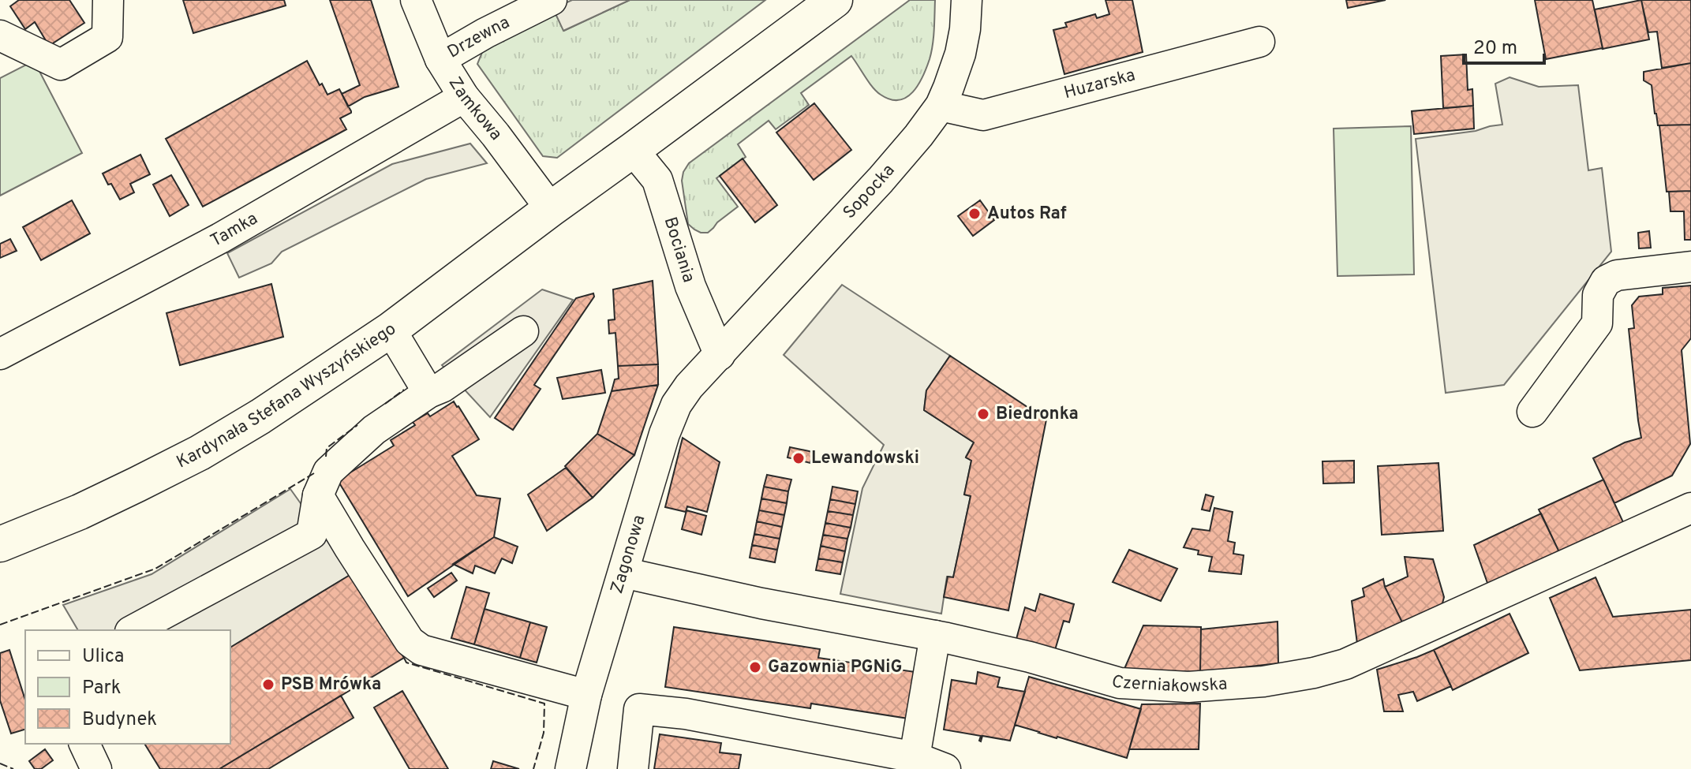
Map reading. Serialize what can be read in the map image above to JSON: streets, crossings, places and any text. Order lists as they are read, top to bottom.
{
  "streets": {
    "main road": ["Kardynała Stefana Wyszyńskiego"],
    "street": [
      "Drzewna",
      "Huzarska",
      "Zamkowa",
      "Sopocka",
      "Tamka",
      "Bociania",
      "Zagonowa",
      "Czerniakowska"
    ]
  },
  "crossings": [
    ["Drzewna", "Zamkowa"],
    ["Huzarska", "Sopocka"],
    ["Zamkowa", "Tamka"],
    ["Zamkowa", "Kardynała Stefana Wyszyńskiego"],
    ["Sopocka", "Bociania"],
    ["Sopocka", "Zagonowa"],
    ["Bociania", "Kardynała Stefana Wyszyńskiego"],
    ["Bociania", "Zagonowa"],
    ["Zagonowa", "Czerniakowska"]
  ],
  "places": [
    "Autos Raf",
    "Biedronka",
    "Lewandowski",
    "Gazownia PGNiG",
    "PSB Mrówka"
  ],
  "legend": ["Ulica", "Park", "Budynek"],
  "scale_bar": "20 m"
}
